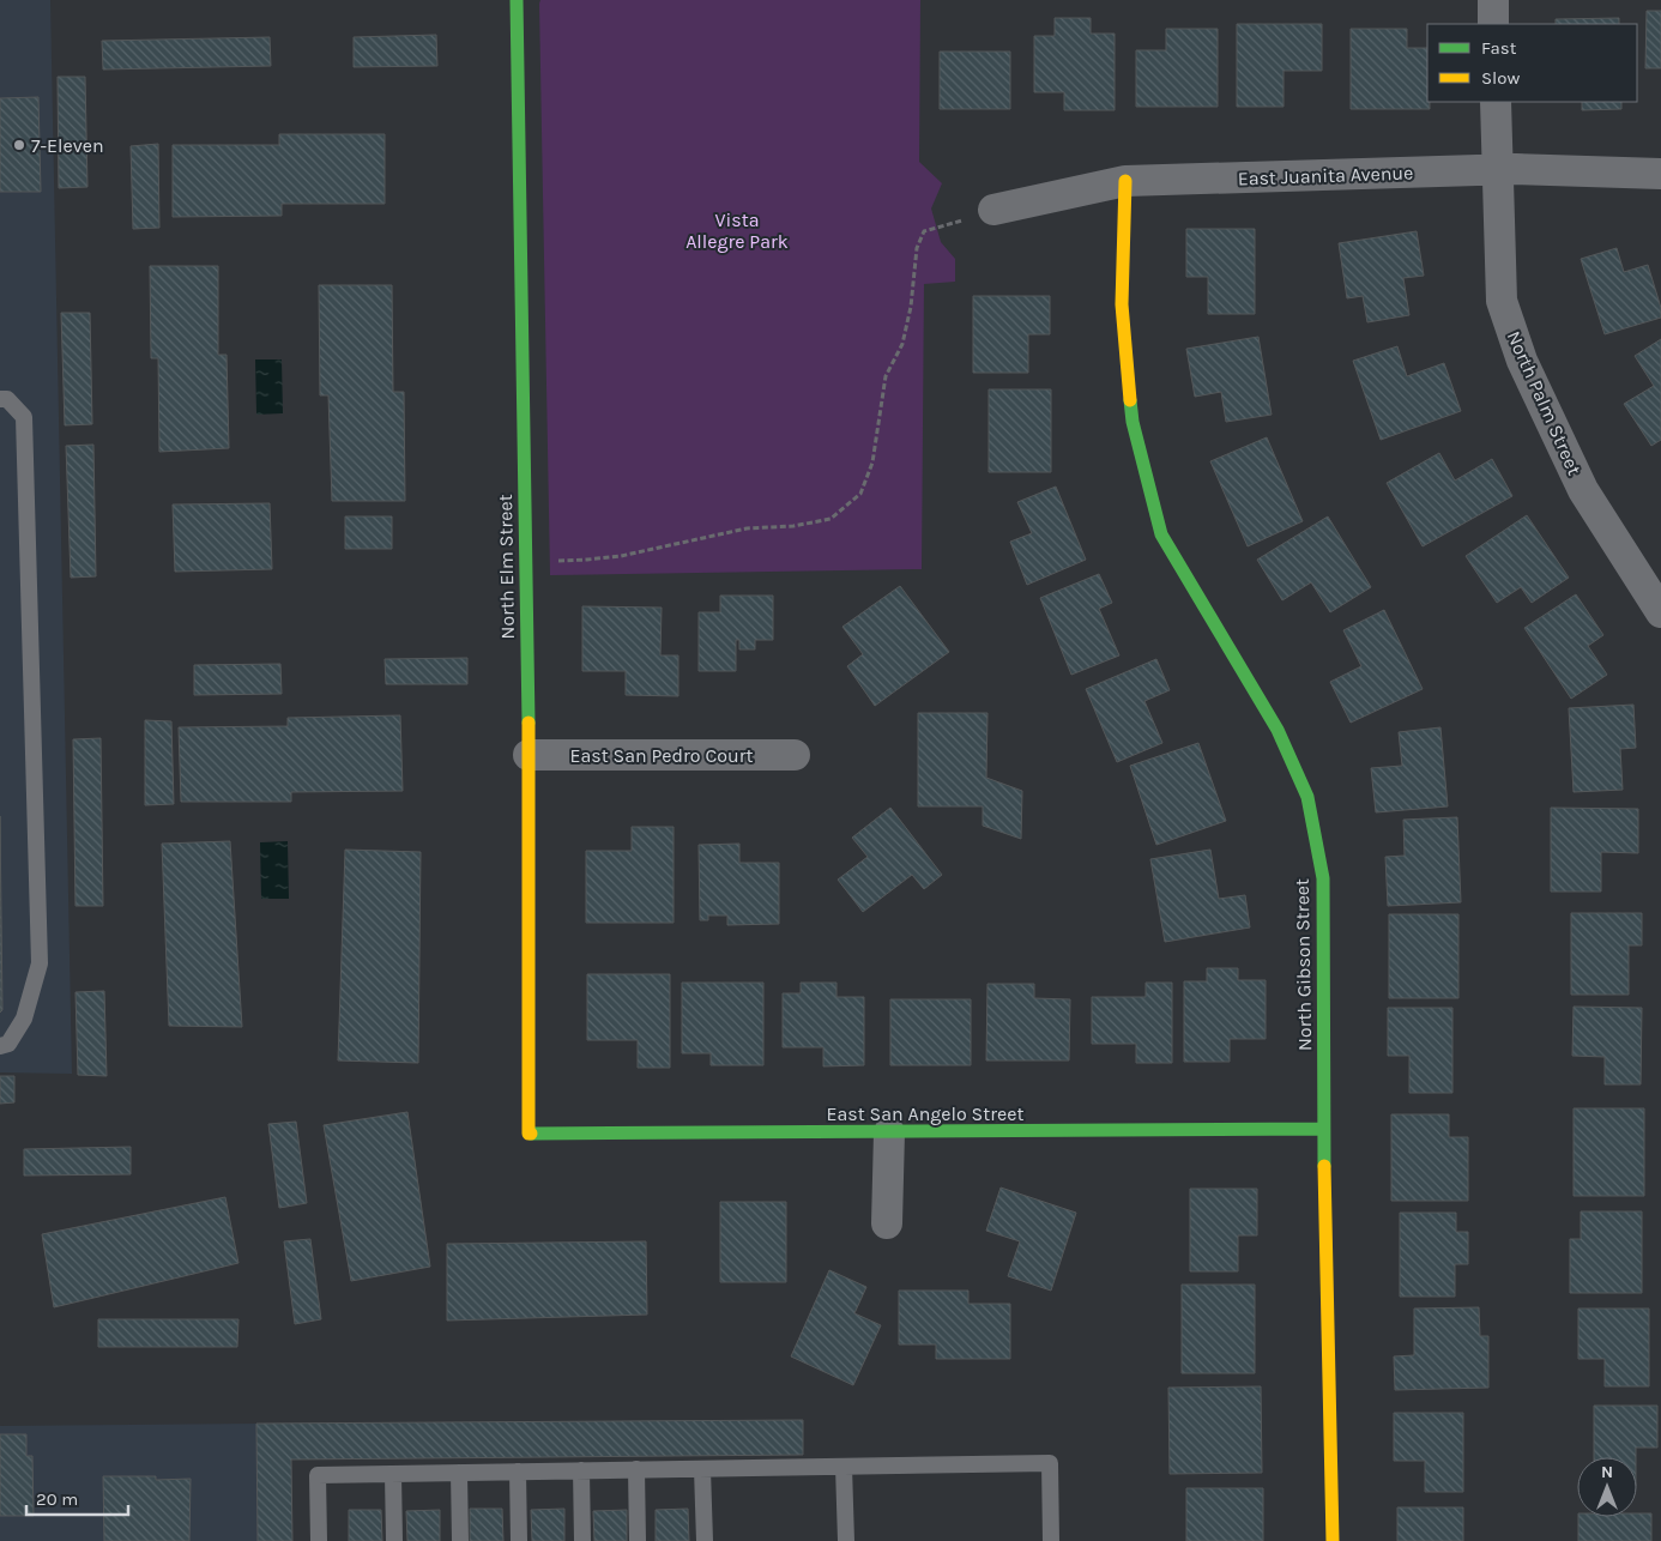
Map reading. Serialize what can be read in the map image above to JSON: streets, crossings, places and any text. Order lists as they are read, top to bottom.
{
  "streets": {
    "street": [
      "East Juanita Avenue",
      "North Palm Street",
      "North Elm Street",
      "East San Pedro Court",
      "North Gibson Street",
      "East San Angelo Street"
    ]
  },
  "crossings": [
    ["East Juanita Avenue", "North Palm Street"],
    ["East Juanita Avenue", "North Gibson Street"],
    ["North Elm Street", "East San Pedro Court"],
    ["North Elm Street", "East San Angelo Street"],
    ["North Gibson Street", "East San Angelo Street"]
  ],
  "parks": ["Vista Allegre Park"],
  "places": ["7-Eleven"],
  "legend": ["Fast", "Slow"],
  "scale_bar": "20 m",
  "north": "top"
}
